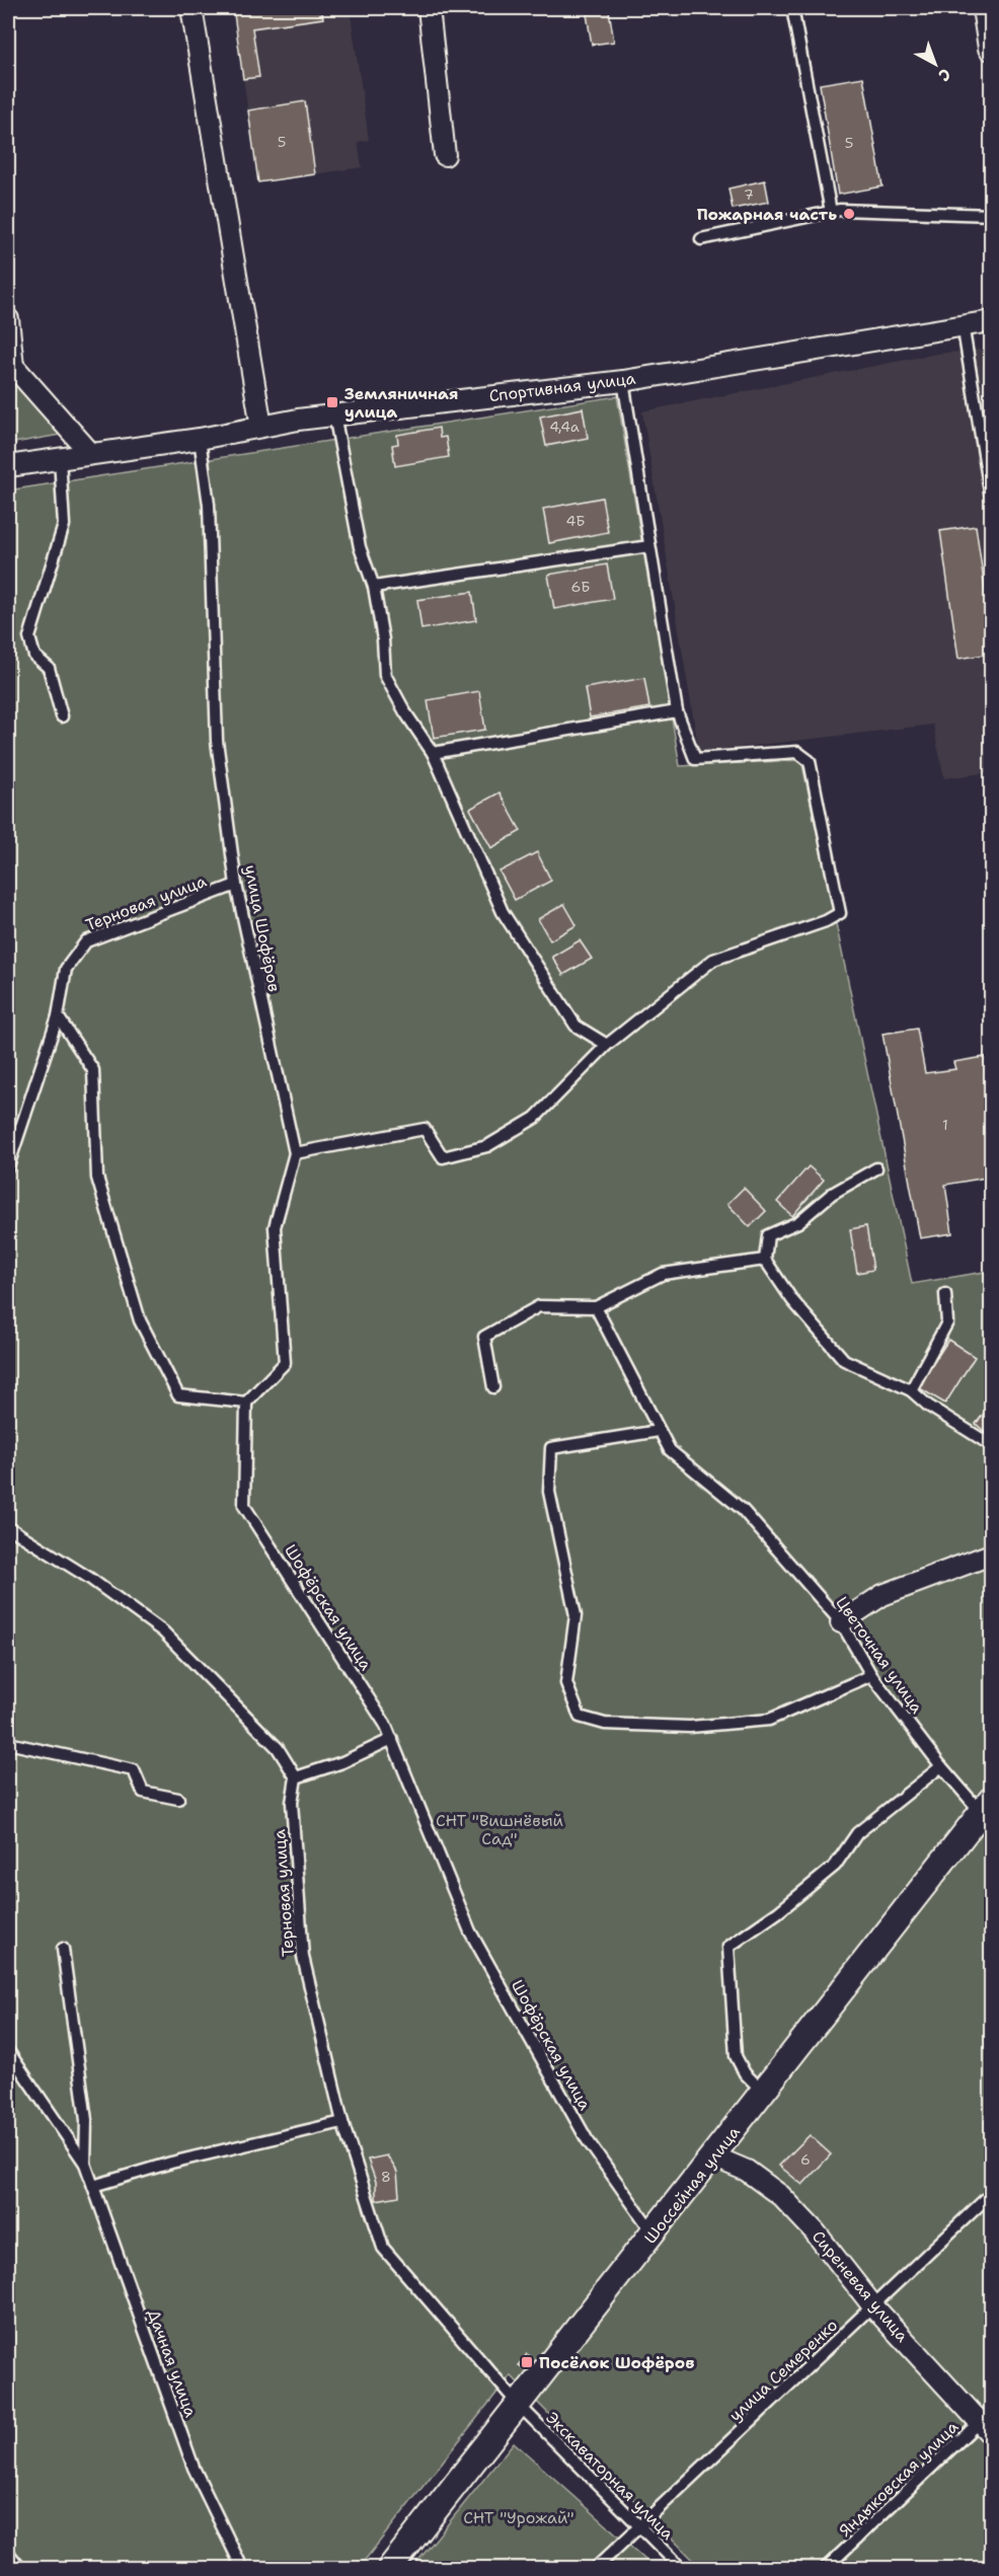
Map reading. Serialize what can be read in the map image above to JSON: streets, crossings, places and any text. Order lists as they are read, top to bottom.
{
  "streets": {
    "street": ["Спортивная улица", "Шоссейная улица", "Сиреневая улица"],
    "lane": [
      "Терновая улица",
      "улица Шофёров",
      "Шофёрская улица",
      "Цветочная улица",
      "Дачная улица",
      "улица Семеренко",
      "Экскаваторная улица",
      "Яндыковская улица"
    ]
  },
  "crossings": [
    ["Спортивная улица", "улица Шофёров"],
    ["Терновая улица", "улица Шофёров"],
    ["Терновая улица", "Шоссейная улица"],
    ["Терновая улица", "Экскаваторная улица"],
    ["улица Шофёров", "Шофёрская улица"],
    ["Шофёрская улица", "Шоссейная улица"],
    ["Цветочная улица", "Шоссейная улица"],
    ["Шоссейная улица", "Сиреневая улица"],
    ["Шоссейная улица", "Экскаваторная улица"],
    ["Сиреневая улица", "улица Семеренко"],
    ["Сиреневая улица", "Яндыковская улица"],
    ["улица Семеренко", "Экскаваторная улица"]
  ],
  "parks": ["СНТ \"Вишнёвый Сад\"", "СНТ \"Урожай\""],
  "places": {
    "other": ["Пожарная часть"],
    "transit": ["Земляничная улица", "Посёлок Шофёров"]
  },
  "house_numbers": [
    "5",
    "5",
    "7",
    "4,4а",
    "4Б",
    "6Б",
    "1",
    "6",
    "8"
  ],
  "north": "bottom right"
}
